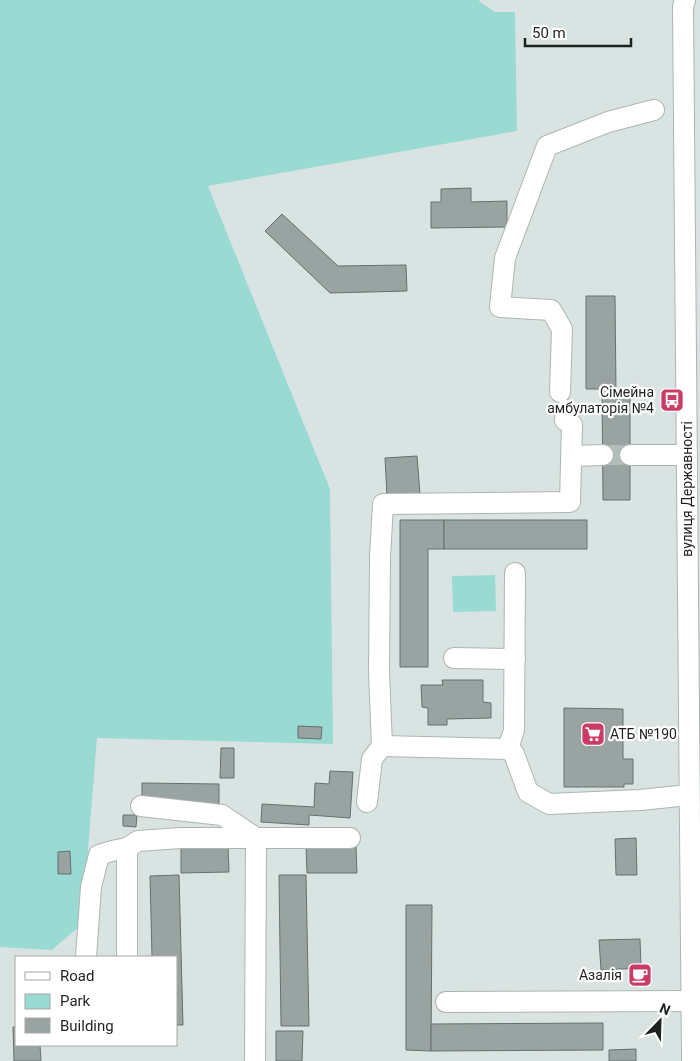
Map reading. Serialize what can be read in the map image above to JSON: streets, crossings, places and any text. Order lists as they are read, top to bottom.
{
  "streets": {
    "street": ["вулиця Державності"]
  },
  "places": {
    "bus stop": ["Сімейна амбулаторія №4"],
    "supermarket": ["АТБ №190"],
    "cafe": ["Азалія"]
  },
  "legend": ["Road", "Park", "Building"],
  "scale_bar": "50 m",
  "north": "top right"
}
